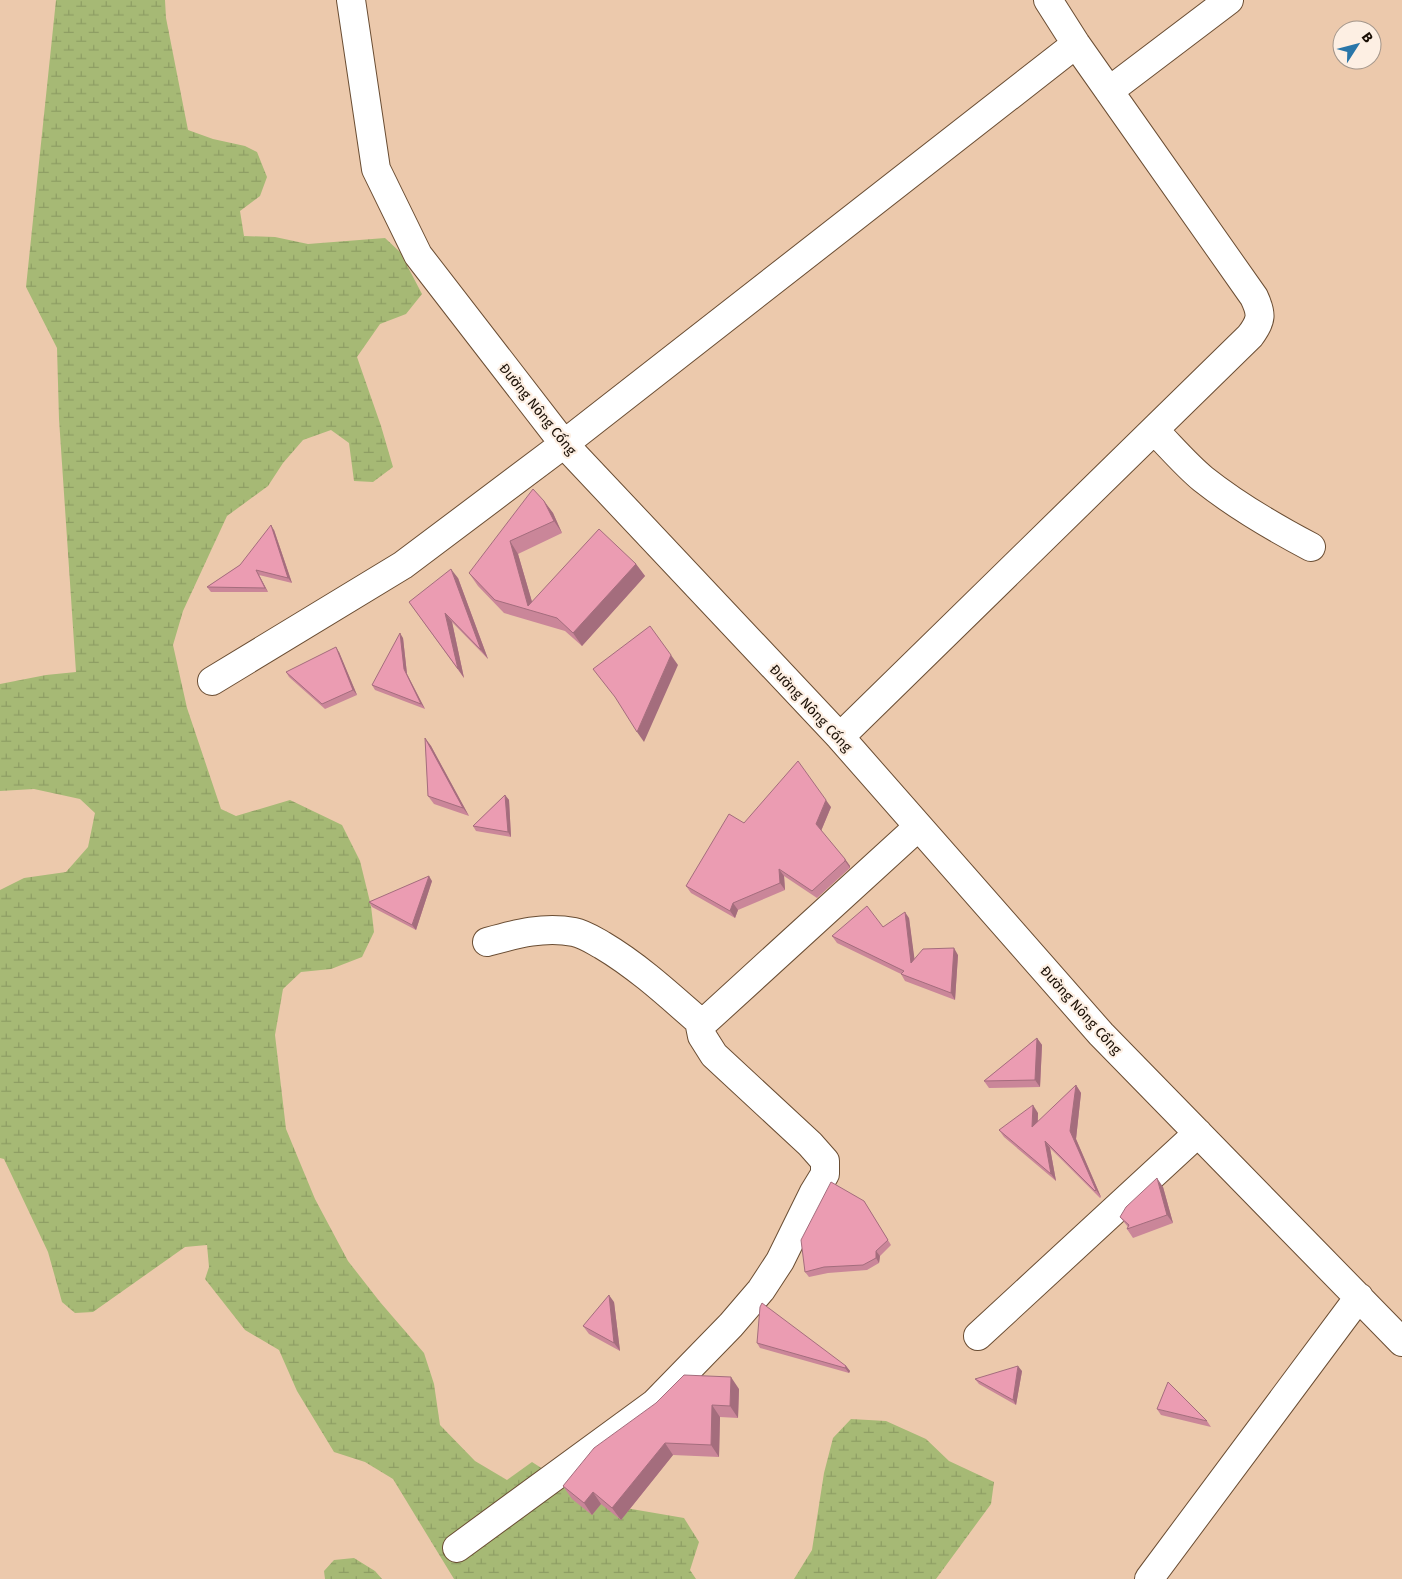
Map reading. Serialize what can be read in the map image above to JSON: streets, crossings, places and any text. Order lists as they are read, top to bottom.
{
  "streets": {
    "street": ["Đường Nông Cống"]
  },
  "north": "top right"
}
